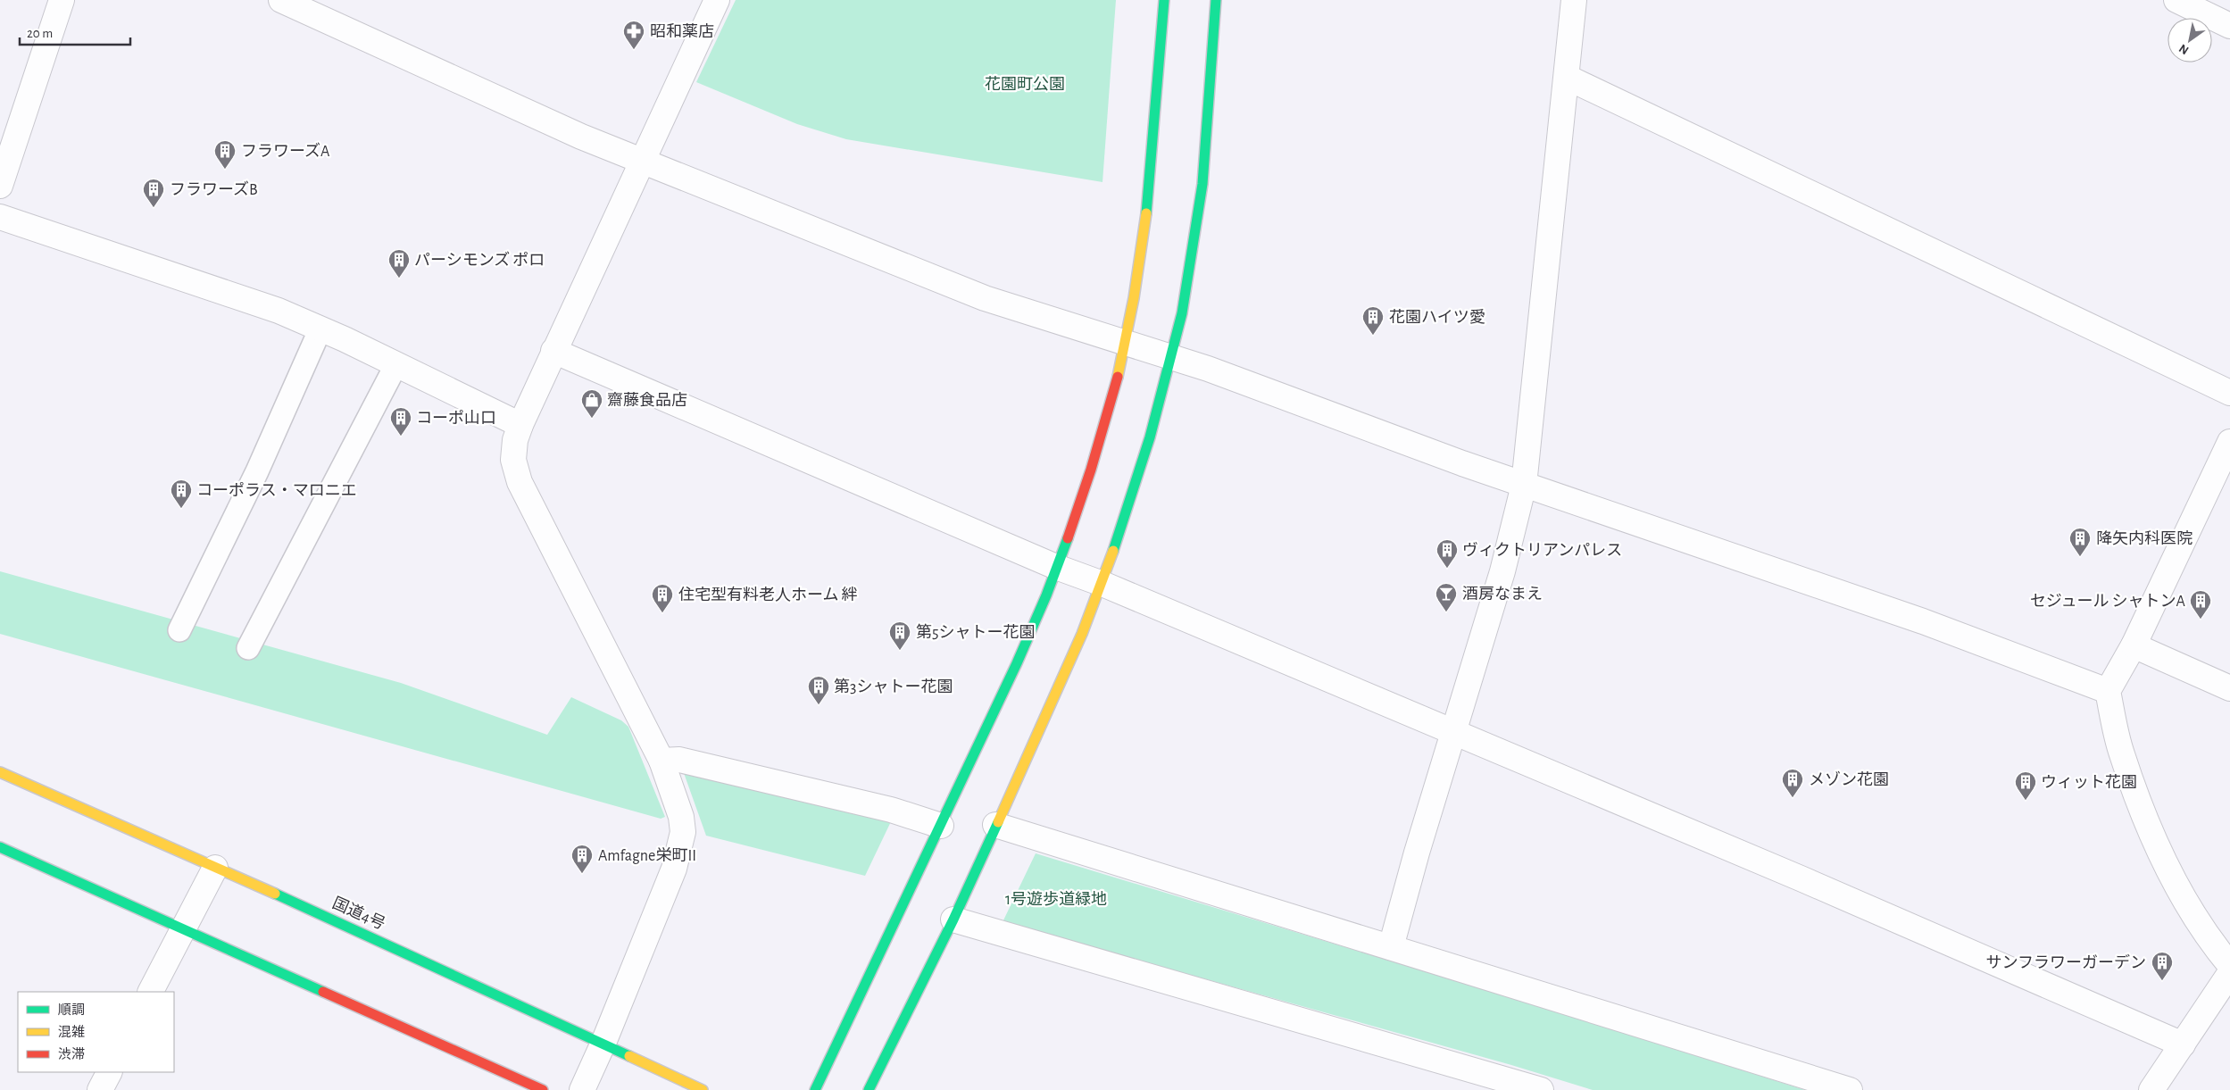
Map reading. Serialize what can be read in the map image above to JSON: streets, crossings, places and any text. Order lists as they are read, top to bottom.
{
  "streets": {
    "main road": ["国道4号"]
  },
  "parks": ["花園町公園", "1号遊歩道緑地"],
  "places": {
    "pharmacy": ["昭和薬店"],
    "building": [
      "フラワーズA",
      "フラワーズB",
      "パーシモンズ ポロ",
      "花園ハイツ愛",
      "コーポ山口",
      "コーポラス・マロニエ",
      "降矢内科医院",
      "ヴィクトリアンパレス",
      "住宅型有料老人ホーム 絆",
      "セジュール シャトンA",
      "第5シャトー花園",
      "第3シャトー花園",
      "メゾン花園",
      "ウィット花園",
      "Amfagne栄町II",
      "サンフラワーガーデン"
    ],
    "shop": ["齋藤食品店"],
    "bar": ["酒房なまえ"]
  },
  "legend": ["順調", "混雑", "渋滞"],
  "scale_bar": "20 m",
  "north": "bottom left"
}
